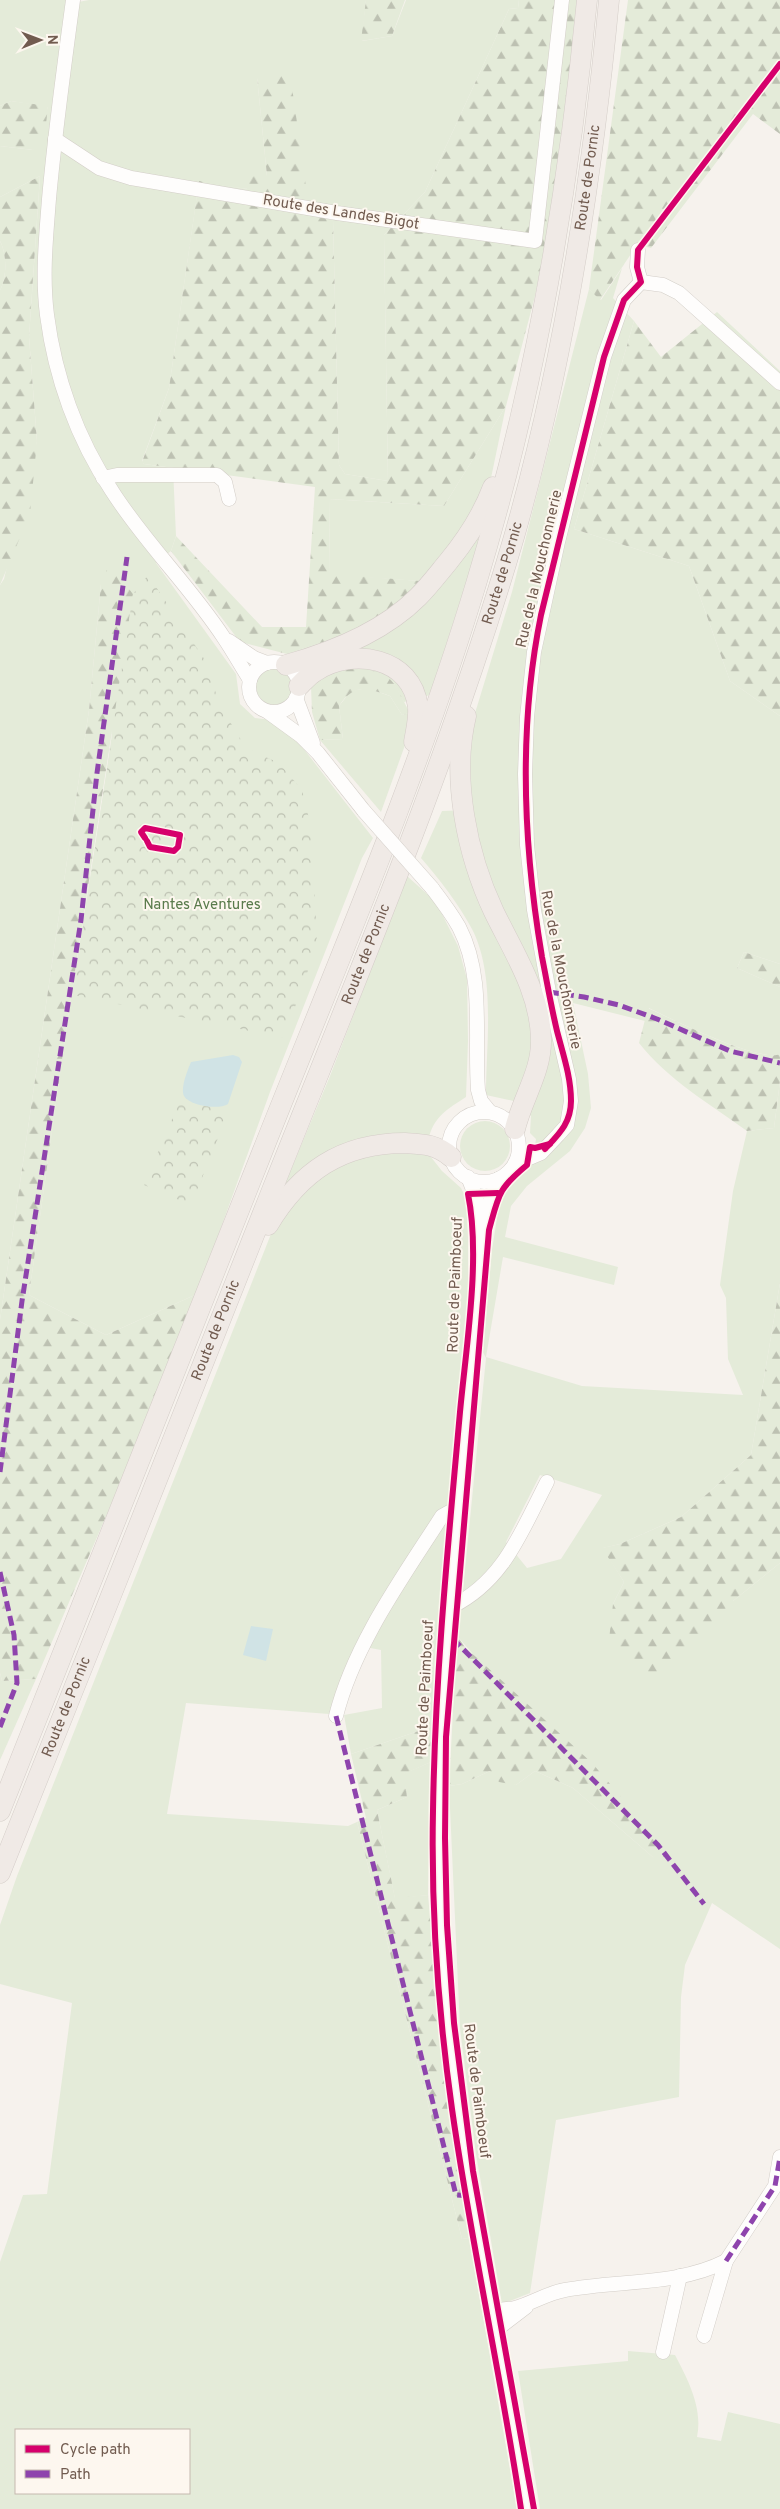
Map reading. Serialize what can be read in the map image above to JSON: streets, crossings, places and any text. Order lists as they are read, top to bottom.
{
  "streets": {
    "highway": ["Route de Pornic"],
    "street": ["Route des Landes Bigot", "Rue de la Mouchonnerie", "Route de Paimboeuf"]
  },
  "crossings": [
    ["Rue de la Mouchonnerie", "Route de Paimboeuf"]
  ],
  "parks": ["Nantes Aventures"],
  "legend": ["Cycle path", "Path"],
  "north": "right"
}
